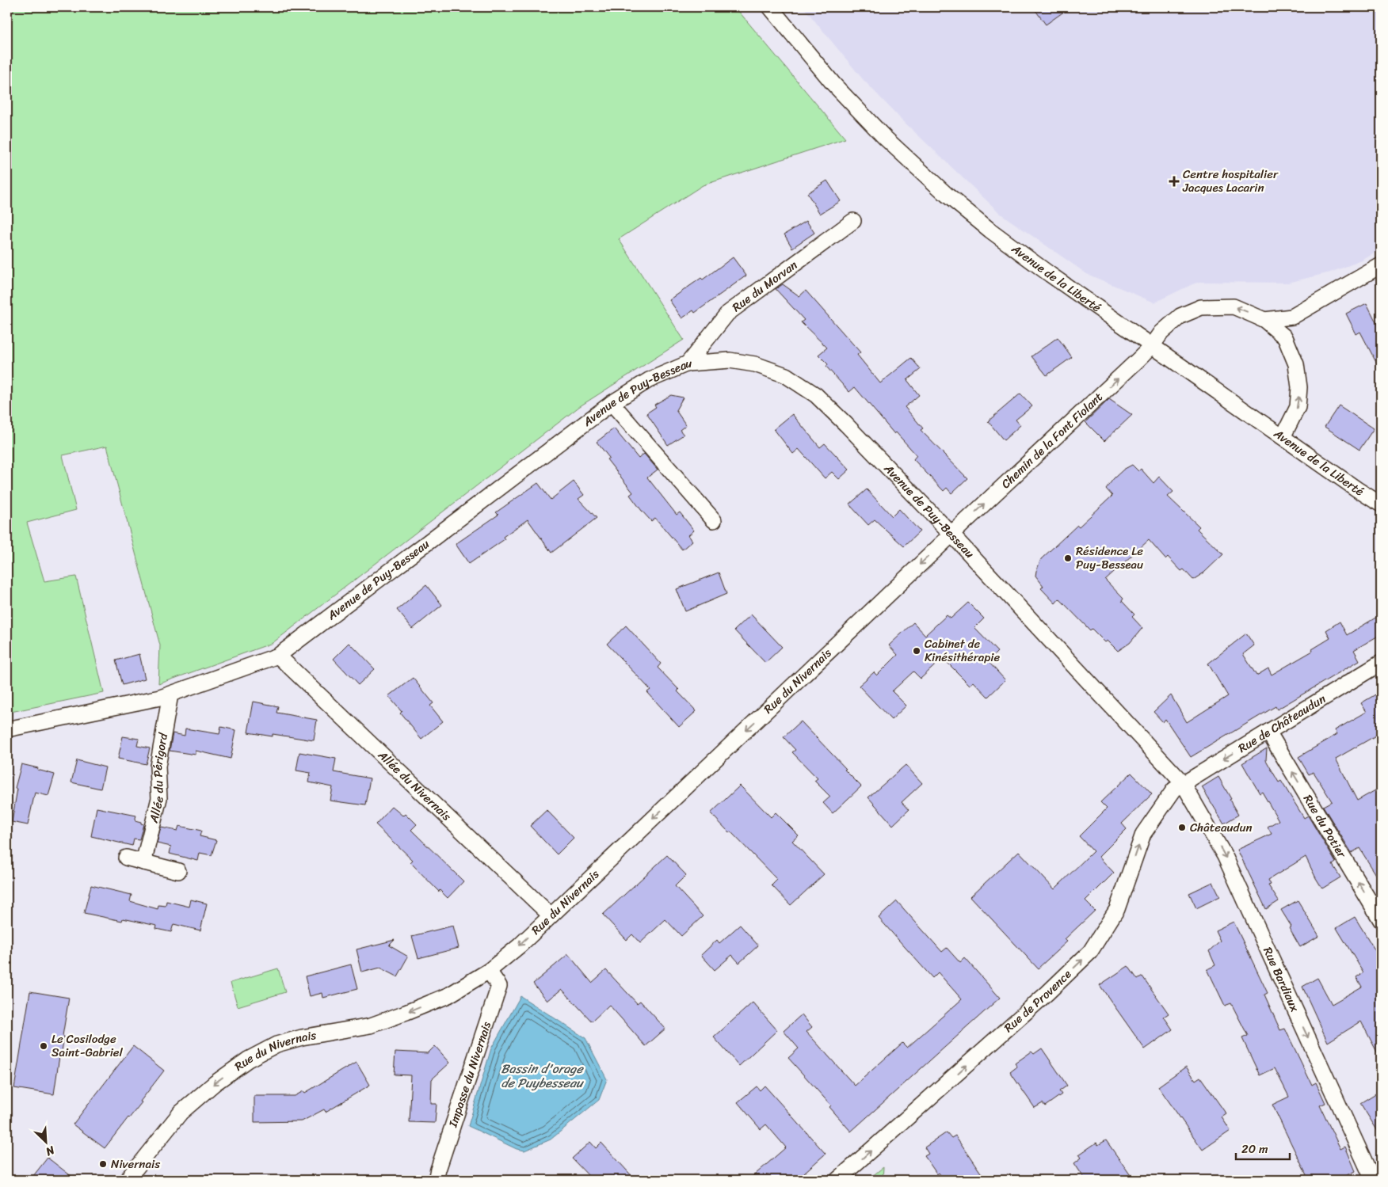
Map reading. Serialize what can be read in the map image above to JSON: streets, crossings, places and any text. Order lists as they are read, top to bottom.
{
  "streets": {
    "street": [
      "Avenue de la Liberté",
      "Rue du Morvan",
      "Avenue de Puy-Besseau",
      "Chemin de la Font Fiolant",
      "Rue du Nivernais",
      "Rue de Châteaudun",
      "Allée du Périgord",
      "Allée du Nivernais",
      "Rue du Potier",
      "Rue Bardiaux",
      "Rue de Provence",
      "Impasse du Nivernais"
    ]
  },
  "crossings": [
    ["Avenue de la Liberté", "Chemin de la Font Fiolant"],
    ["Rue du Morvan", "Avenue de Puy-Besseau"],
    ["Avenue de Puy-Besseau", "Chemin de la Font Fiolant"],
    ["Avenue de Puy-Besseau", "Rue du Nivernais"],
    ["Avenue de Puy-Besseau", "Rue de Châteaudun"],
    ["Avenue de Puy-Besseau", "Allée du Périgord"],
    ["Avenue de Puy-Besseau", "Allée du Nivernais"],
    ["Avenue de Puy-Besseau", "Rue Bardiaux"],
    ["Avenue de Puy-Besseau", "Rue de Provence"],
    ["Chemin de la Font Fiolant", "Rue du Nivernais"],
    ["Rue du Nivernais", "Allée du Nivernais"],
    ["Rue du Nivernais", "Impasse du Nivernais"],
    ["Rue de Châteaudun", "Rue du Potier"],
    ["Rue de Châteaudun", "Rue Bardiaux"],
    ["Rue de Châteaudun", "Rue de Provence"],
    ["Rue Bardiaux", "Rue de Provence"]
  ],
  "one_way": [
    "Rue du Nivernais",
    "Rue de Châteaudun",
    "Rue du Potier",
    "Rue Bardiaux",
    "Rue de Provence"
  ],
  "water": ["Bassin d'orage de Puybesseau"],
  "places": {
    "health": ["Centre hospitalier Jacques Lacarin"],
    "other": [
      "Résidence Le Puy-Besseau",
      "Cabinet de Kinésithérapie",
      "Châteaudun",
      "Le Cosilodge Saint-Gabriel",
      "Nivernais"
    ]
  },
  "scale_bar": "20 m",
  "north": "bottom right"
}
